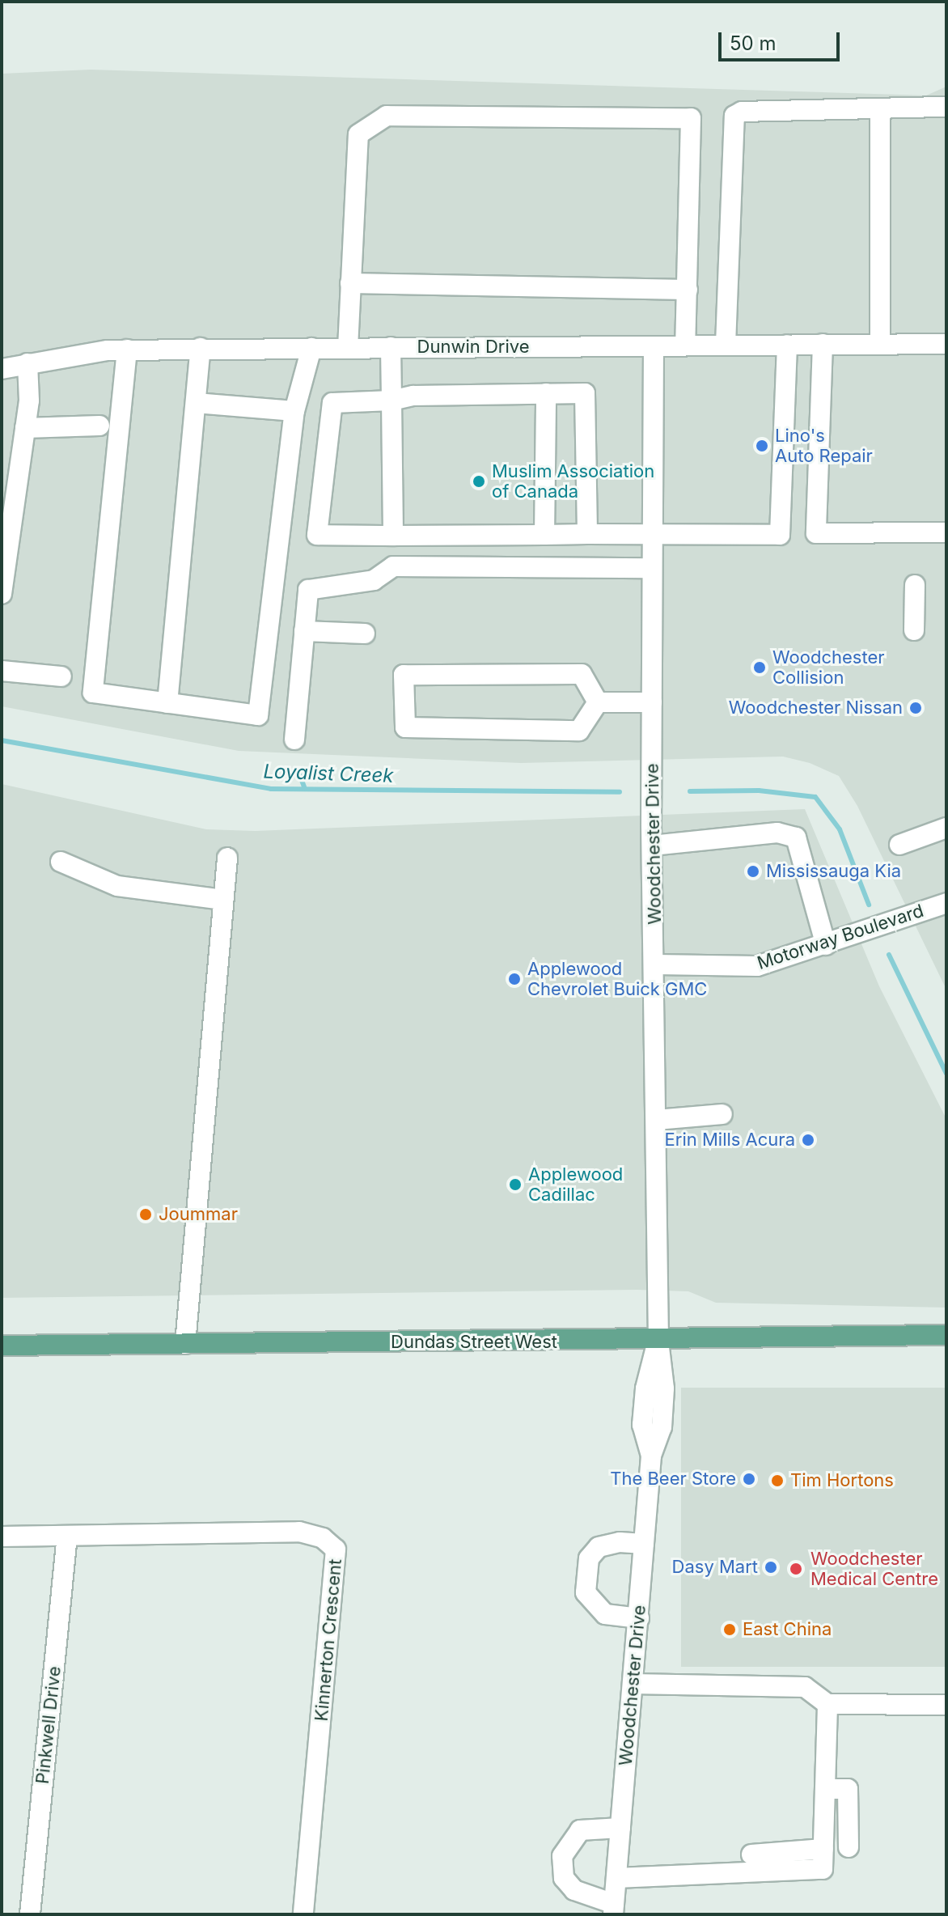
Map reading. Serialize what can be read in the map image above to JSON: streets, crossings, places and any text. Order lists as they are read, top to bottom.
{
  "streets": {
    "main road": ["Dundas Street West"],
    "street": [
      "Dunwin Drive",
      "Woodchester Drive",
      "Motorway Boulevard",
      "Kinnerton Crescent",
      "Pinkwell Drive"
    ]
  },
  "crossings": [
    ["Dunwin Drive", "Woodchester Drive"],
    ["Woodchester Drive", "Motorway Boulevard"],
    ["Woodchester Drive", "Dundas Street West"],
    ["Kinnerton Crescent", "Pinkwell Drive"]
  ],
  "water": ["Loyalist Creek"],
  "places": [
    "Lino's Auto Repair",
    "Muslim Association of Canada",
    "Woodchester Collision",
    "Woodchester Nissan",
    "Mississauga Kia",
    "Applewood Chevrolet Buick GMC",
    "Erin Mills Acura",
    "Applewood Cadillac",
    "Joummar",
    "The Beer Store",
    "Tim Hortons",
    "Dasy Mart",
    "Woodchester Medical Centre",
    "East China"
  ],
  "scale_bar": "50 m"
}
